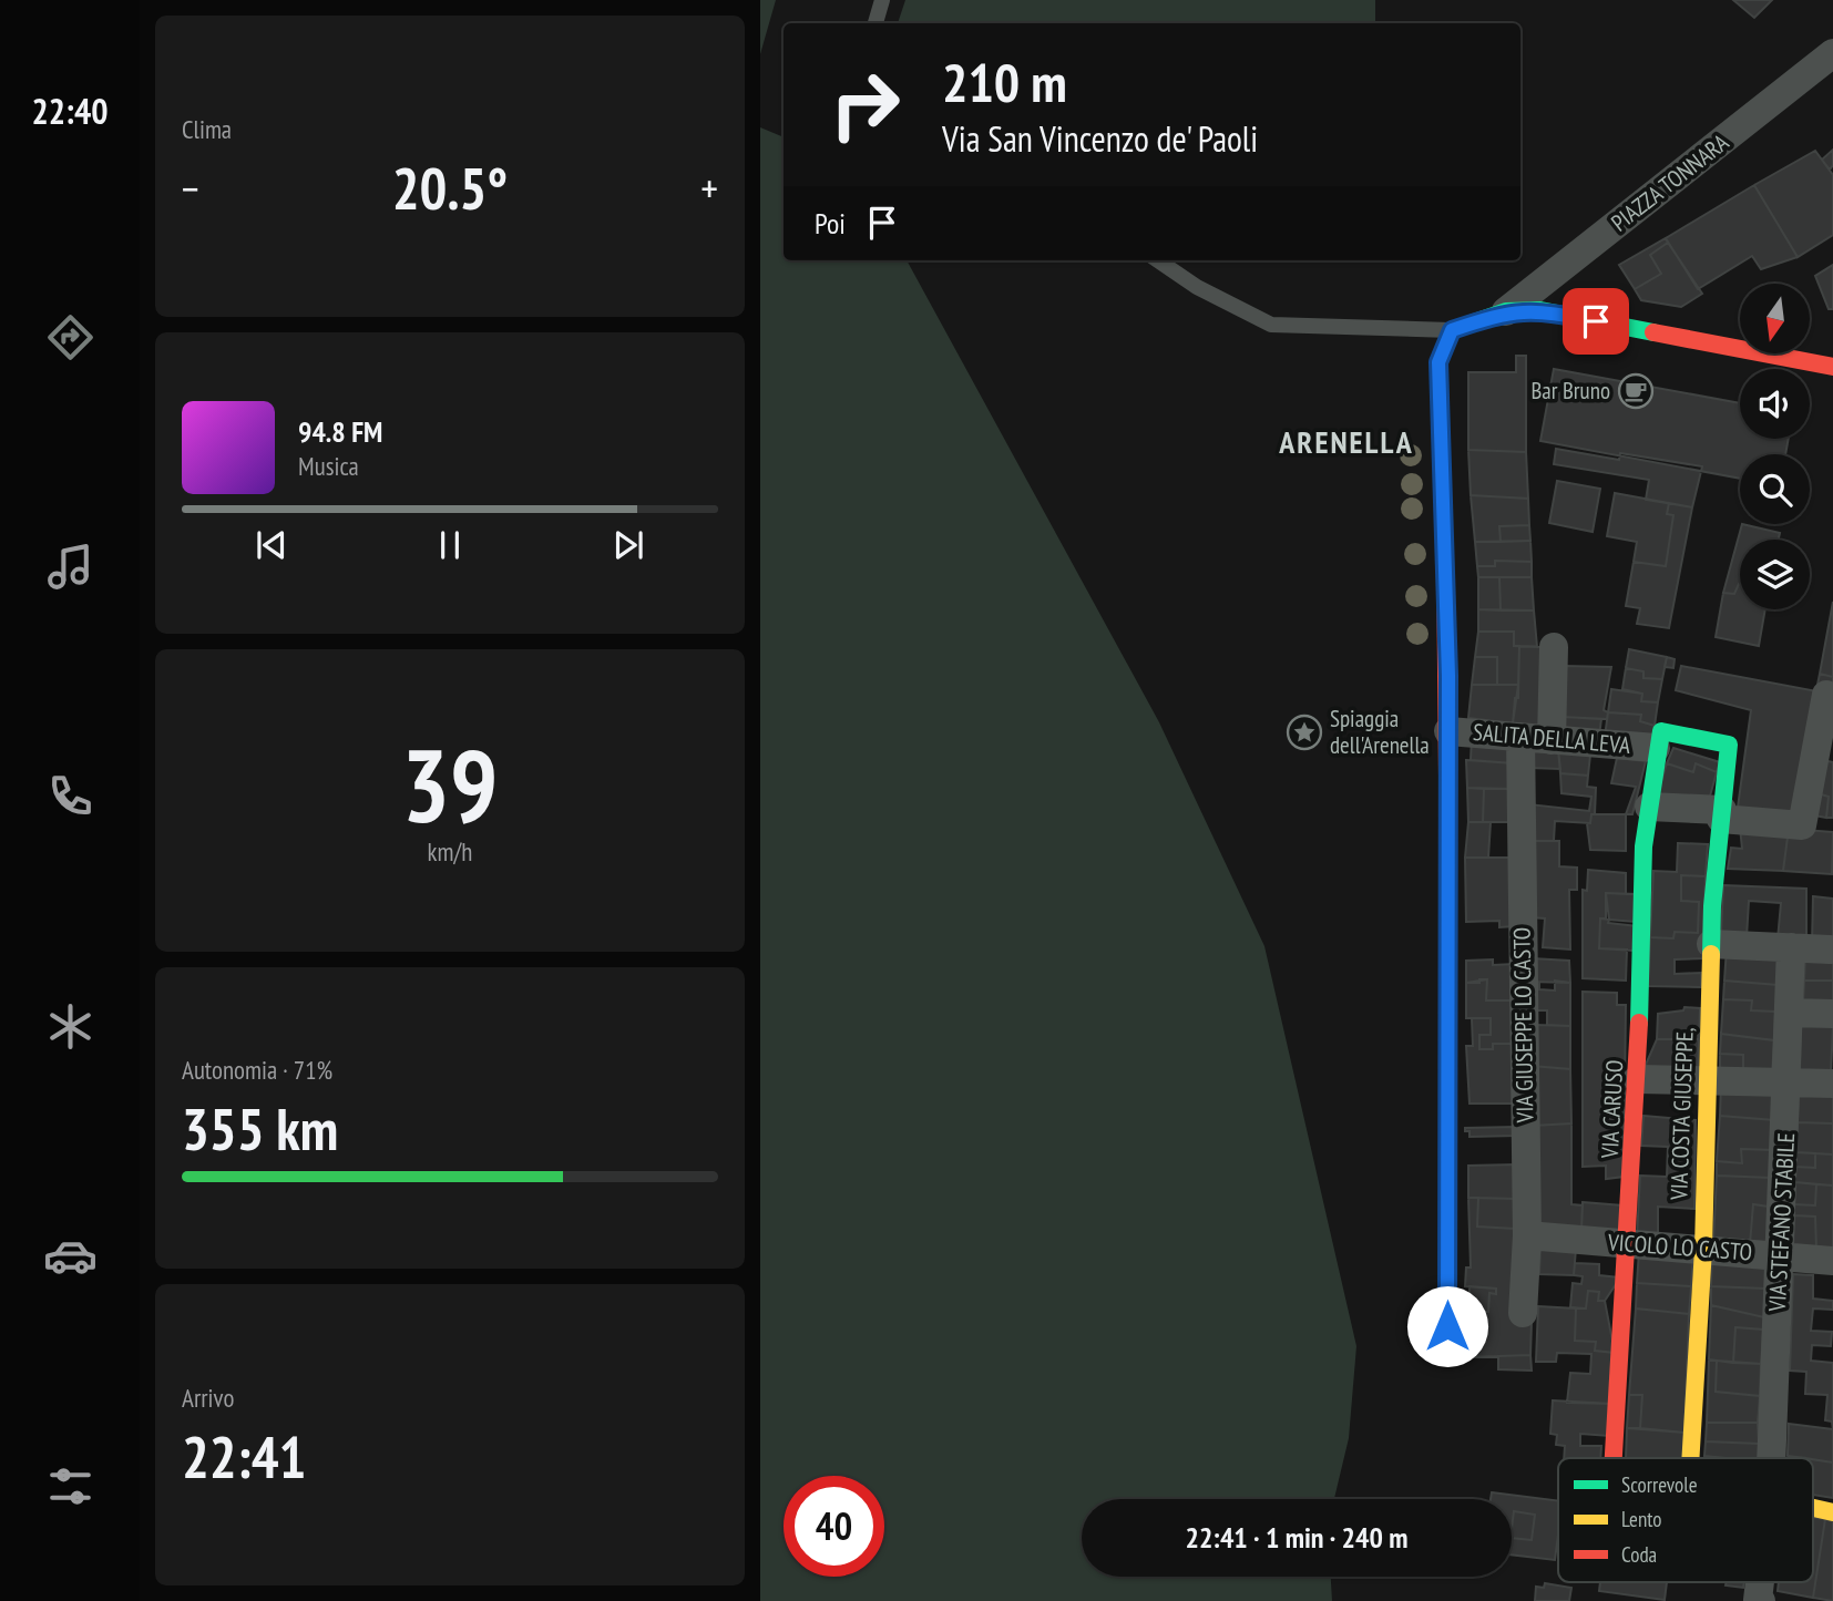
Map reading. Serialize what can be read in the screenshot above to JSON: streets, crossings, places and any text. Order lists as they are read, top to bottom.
{
  "streets": {
    "street": [
      "PIAZZA TONNARA",
      "SALITA DELLA LEVA",
      "VIA GIUSEPPE LO CASTO",
      "VIA CARUSO",
      "VIA COSTA GIUSEPPE,",
      "VIA STEFANO STABILE",
      "VICOLO LO CASTO"
    ]
  },
  "crossings": [
    ["SALITA DELLA LEVA", "VIA GIUSEPPE LO CASTO"],
    ["SALITA DELLA LEVA", "VIA CARUSO"],
    ["SALITA DELLA LEVA", "VIA COSTA GIUSEPPE,"],
    ["VIA GIUSEPPE LO CASTO", "VICOLO LO CASTO"],
    ["VIA CARUSO", "VIA COSTA GIUSEPPE,"],
    ["VIA CARUSO", "VICOLO LO CASTO"],
    ["VIA COSTA GIUSEPPE,", "VICOLO LO CASTO"],
    ["VIA STEFANO STABILE", "VICOLO LO CASTO"]
  ],
  "districts": ["ARENELLA"],
  "places": {
    "cafe": ["Bar Bruno"],
    "place": ["Spiaggia dell'Arenella"]
  },
  "legend": ["Scorrevole", "Lento", "Coda"],
  "north": "bottom",
  "page": {
    "tabs": "22:40",
    "tile": [
      "Clima",
      ["39", "km/h"],
      ["Autonomia · 71%", "355 km"],
      ["Arrivo", "22:41"]
    ],
    "turn": ["210 m", "Via San Vincenzo de' Paoli"],
    "heat": ["−", "20.5°", "+"],
    "then": "Poi",
    "song": ["94.8 FM", "Musica"],
    "limit": "40",
    "trip": "22:41 · 1 min · 240 m"
  }
}
